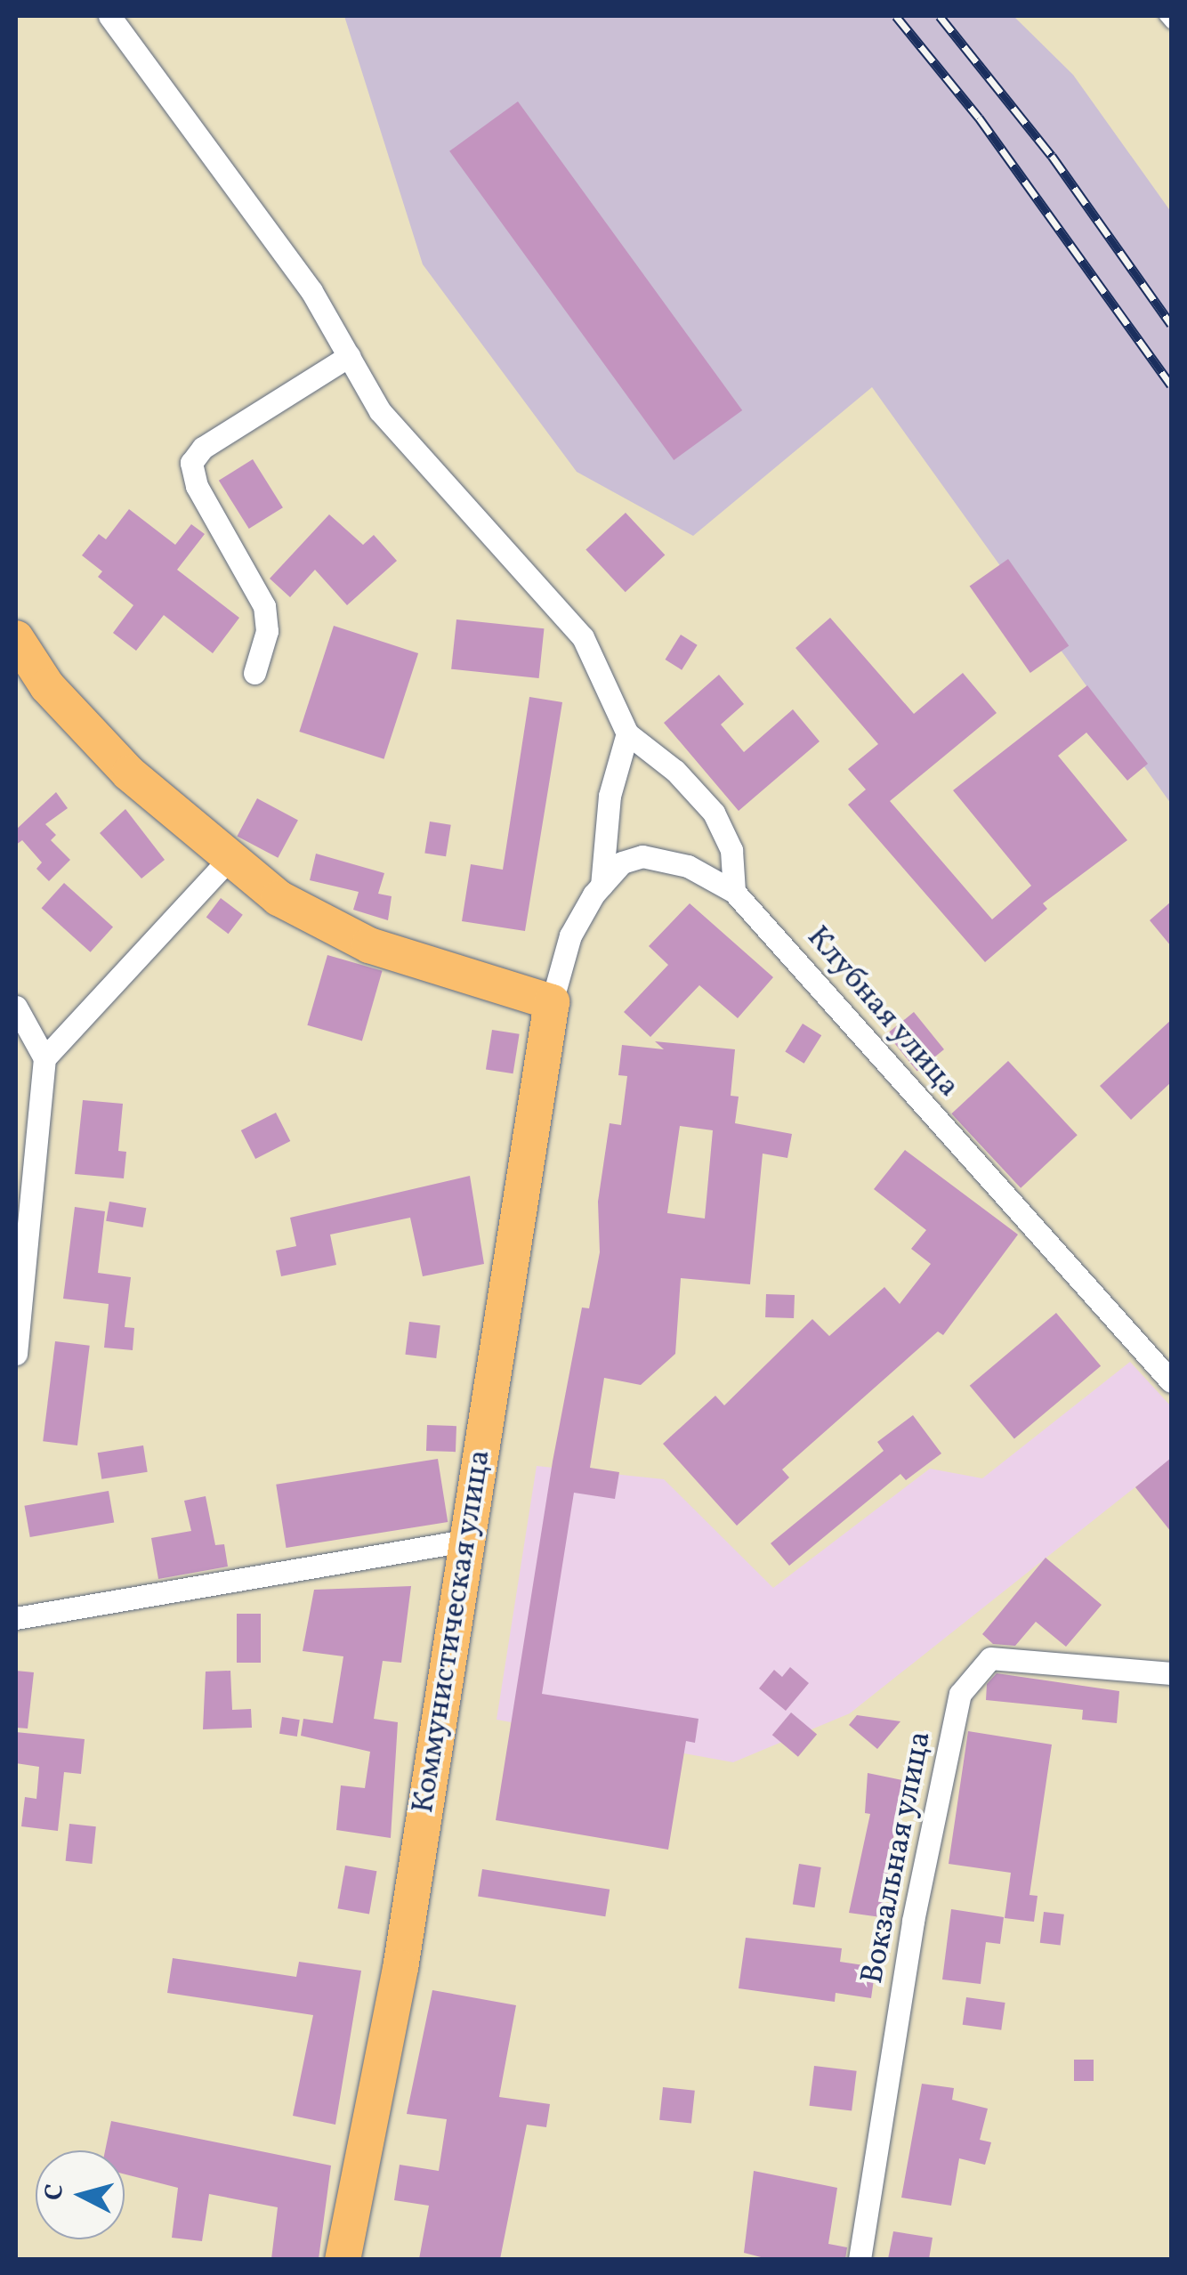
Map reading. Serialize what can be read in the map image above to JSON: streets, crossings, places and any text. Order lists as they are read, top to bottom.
{
  "streets": {
    "main road": ["Коммунистическая улица"],
    "street": ["Клубная улица", "Вокзальная улица"]
  },
  "crossings": [
    ["Клубная улица", "Коммунистическая улица"]
  ],
  "north": "left"
}
